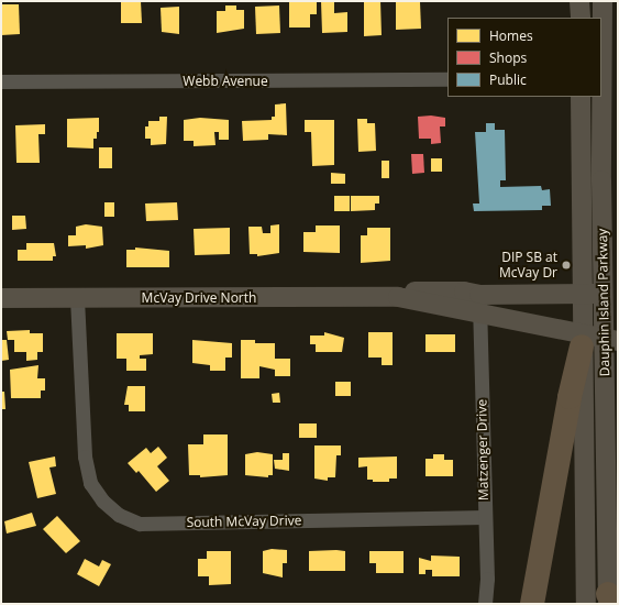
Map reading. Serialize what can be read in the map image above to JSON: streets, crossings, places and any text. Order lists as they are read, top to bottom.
{
  "streets": {
    "main road": ["McVay Drive North", "Dauphin Island Parkway"],
    "street": ["Webb Avenue", "Matzenger Drive", "South McVay Drive"]
  },
  "crossings": [
    ["McVay Drive North", "Dauphin Island Parkway"],
    ["McVay Drive North", "Matzenger Drive"],
    ["McVay Drive North", "South McVay Drive"],
    ["Matzenger Drive", "South McVay Drive"]
  ],
  "places": ["DIP SB at McVay Dr"],
  "legend": ["Homes", "Shops", "Public"]
}
